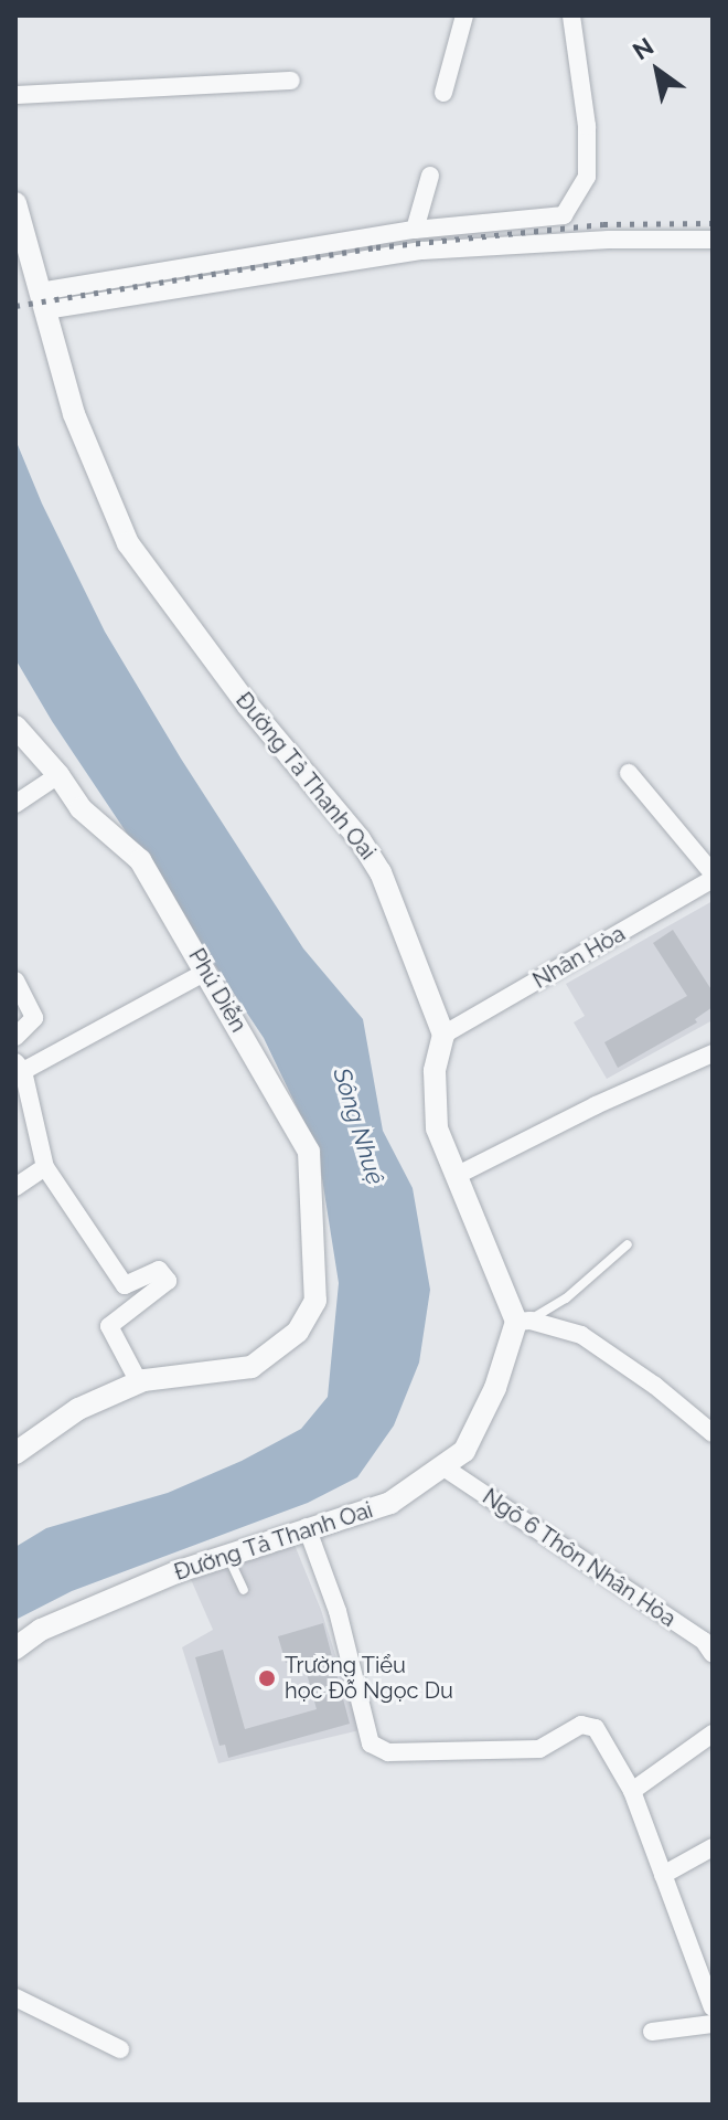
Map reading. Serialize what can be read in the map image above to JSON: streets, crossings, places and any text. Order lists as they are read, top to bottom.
{
  "streets": {
    "street": [
      "Đường Tả Thanh Oai",
      "Nhân Hòa",
      "Phú Diễn",
      "Ngõ 6 Thôn Nhân Hòa"
    ]
  },
  "crossings": [
    ["Đường Tả Thanh Oai", "Nhân Hòa"],
    ["Đường Tả Thanh Oai", "Ngõ 6 Thôn Nhân Hòa"]
  ],
  "water": ["Sông Nhuệ"],
  "places": ["Trường Tiểu học Đỗ Ngọc Du"],
  "north": "top left"
}
